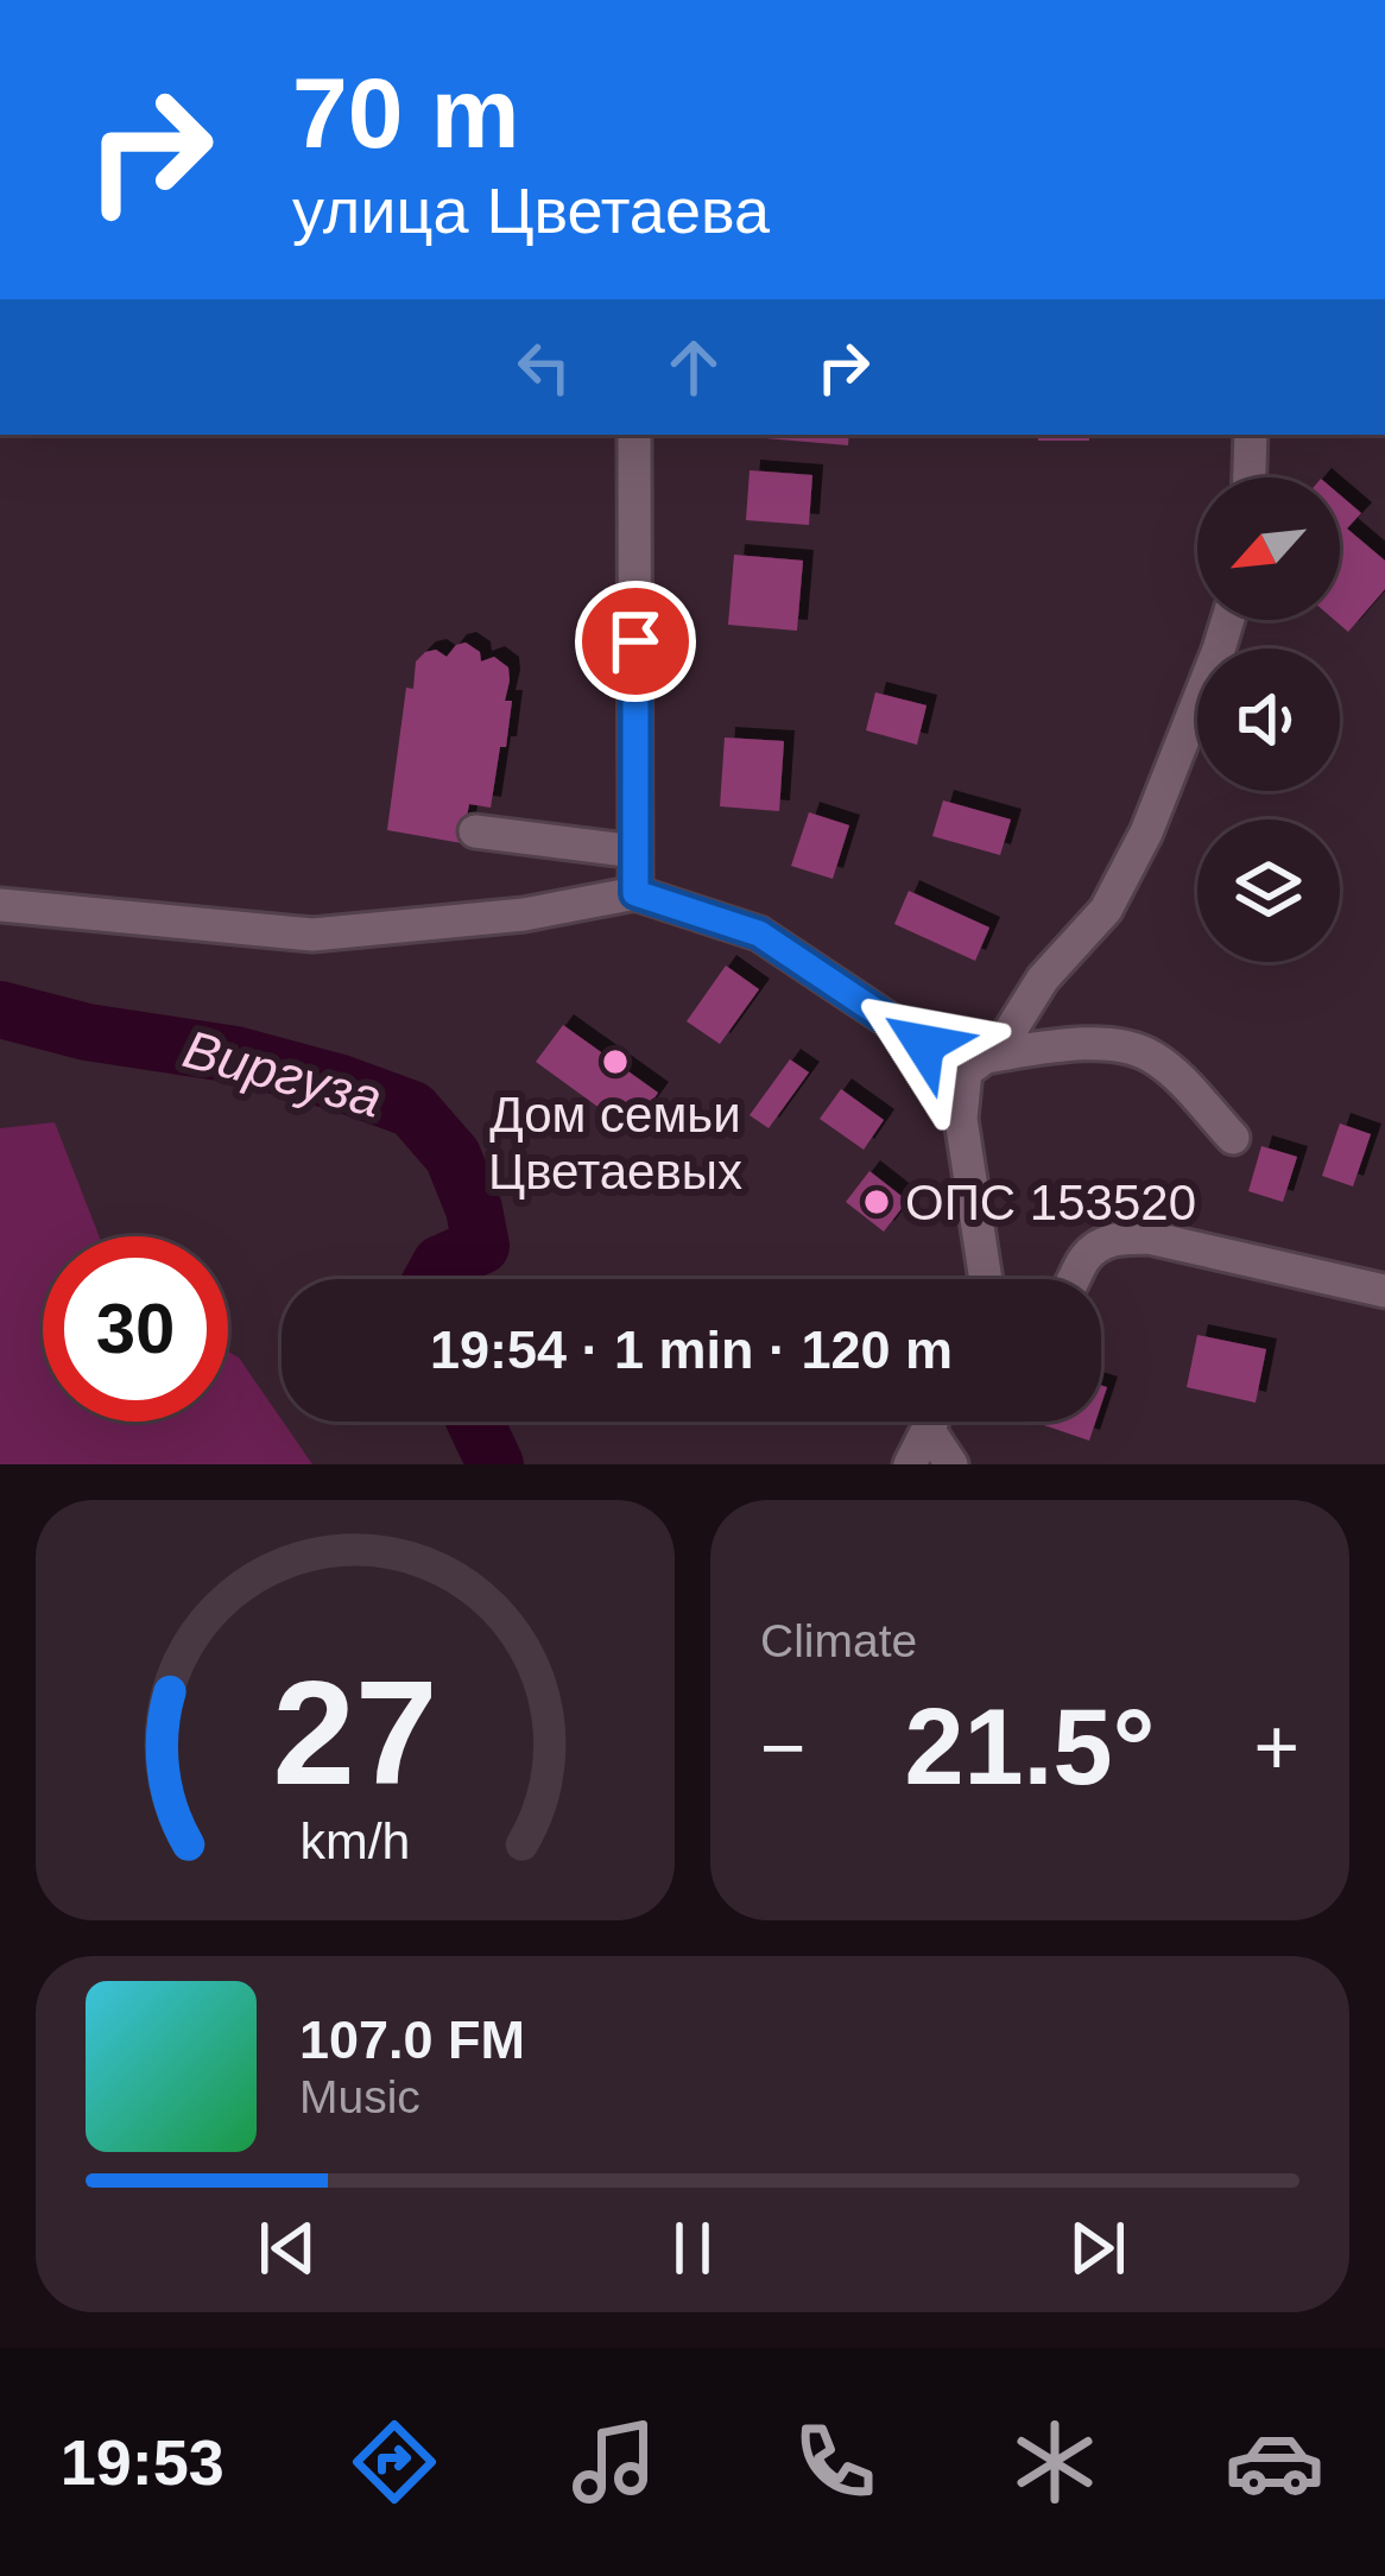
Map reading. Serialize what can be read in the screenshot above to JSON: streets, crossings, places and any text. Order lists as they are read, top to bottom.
{
  "water": ["Виргуза"],
  "places": ["Дом семьи Цветаевых", "ОПС 153520"],
  "north": "bottom left",
  "page": {
    "turn": ["70 m", "улица Цветаева"],
    "limit": "30",
    "trip": "19:54 · 1 min · 120 m",
    "tile": "Climate",
    "heat": ["−", "21.5°", "+"],
    "song": ["107.0 FM", "Music"],
    "tabs": "19:53",
    "gauge": ["27", "km/h"]
  }
}
